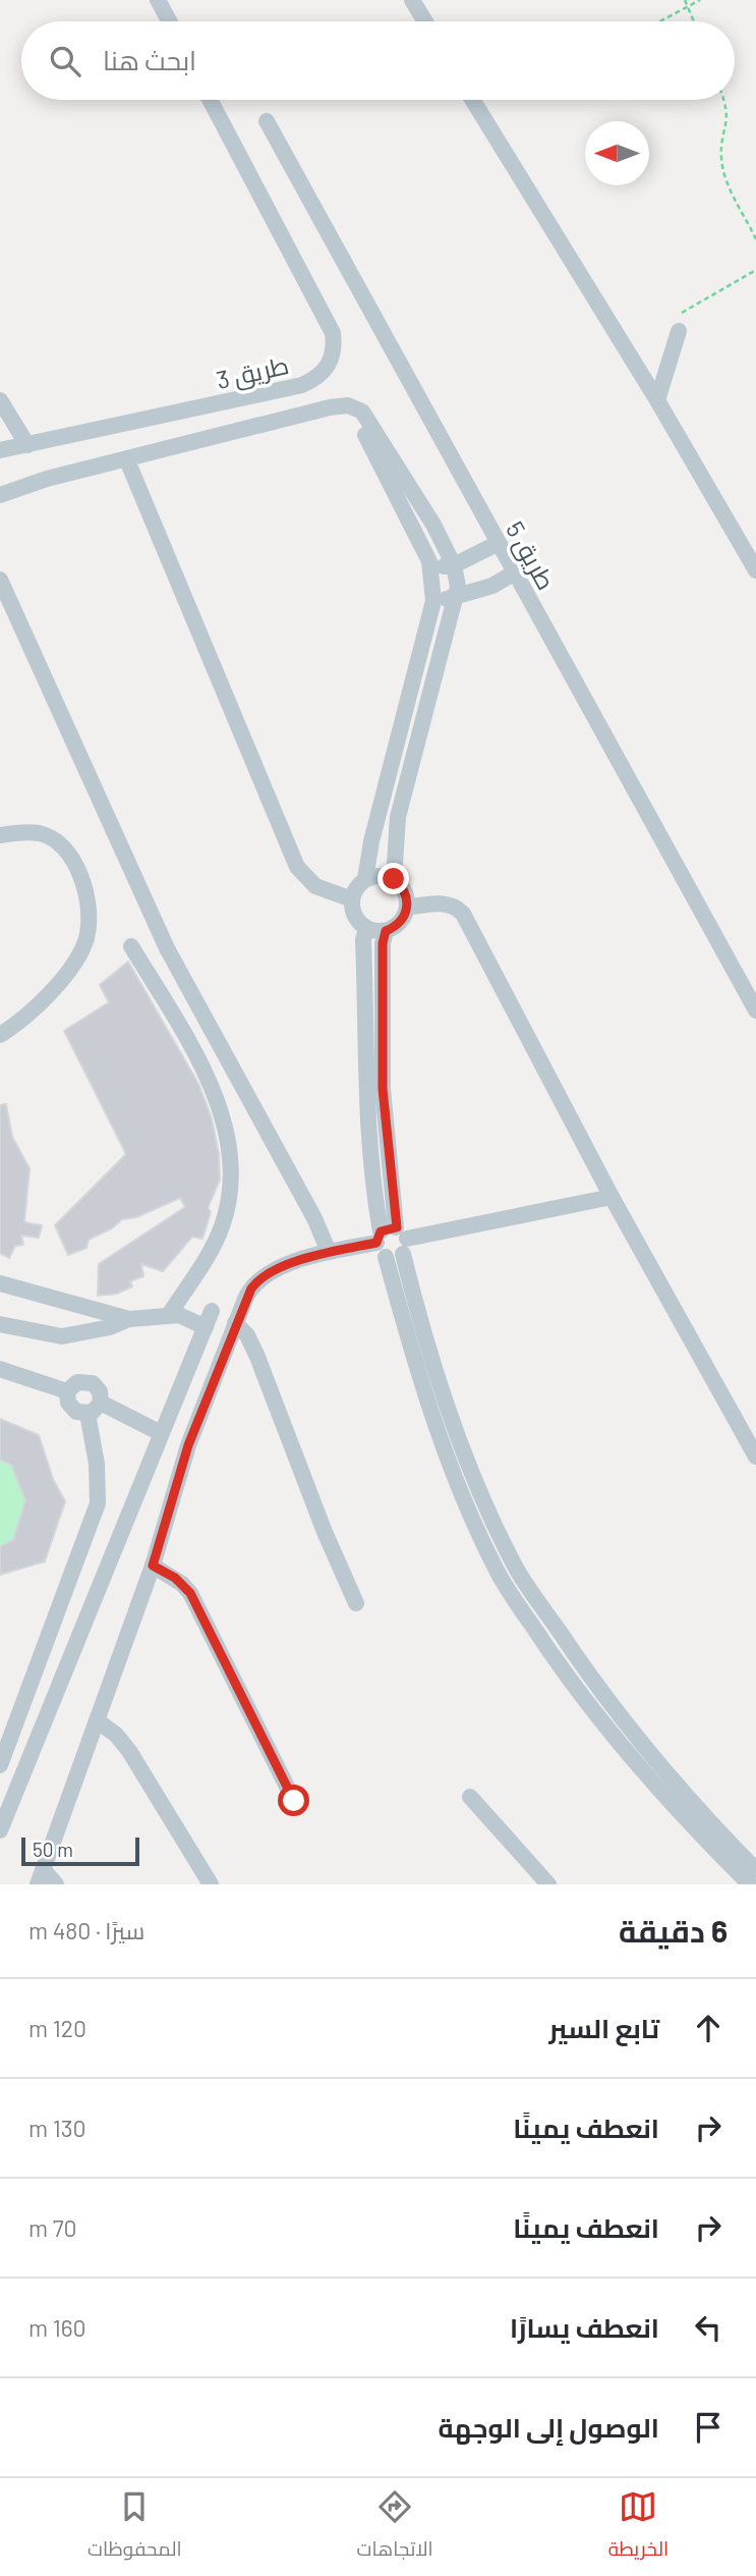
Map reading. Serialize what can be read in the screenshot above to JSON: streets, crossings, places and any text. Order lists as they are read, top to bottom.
{
  "streets": {
    "street": ["طريق 3", "طريق 5"]
  },
  "scale_bar": "50 m",
  "north": "left",
  "page": {
    "search": "ابحث هنا",
    "scale": "50 m",
    "heading": ["6 دقيقة", "سيرًا · 480 m"],
    "list": [
      ["تابع السير", "120 m"],
      ["انعطف يمينًا", "130 m"],
      ["انعطف يمينًا", "70 m"],
      ["انعطف يسارًا", "160 m"],
      "الوصول إلى الوجهة"
    ],
    "nav": ["الخريطة", "الاتجاهات", "المحفوظات"]
  }
}
